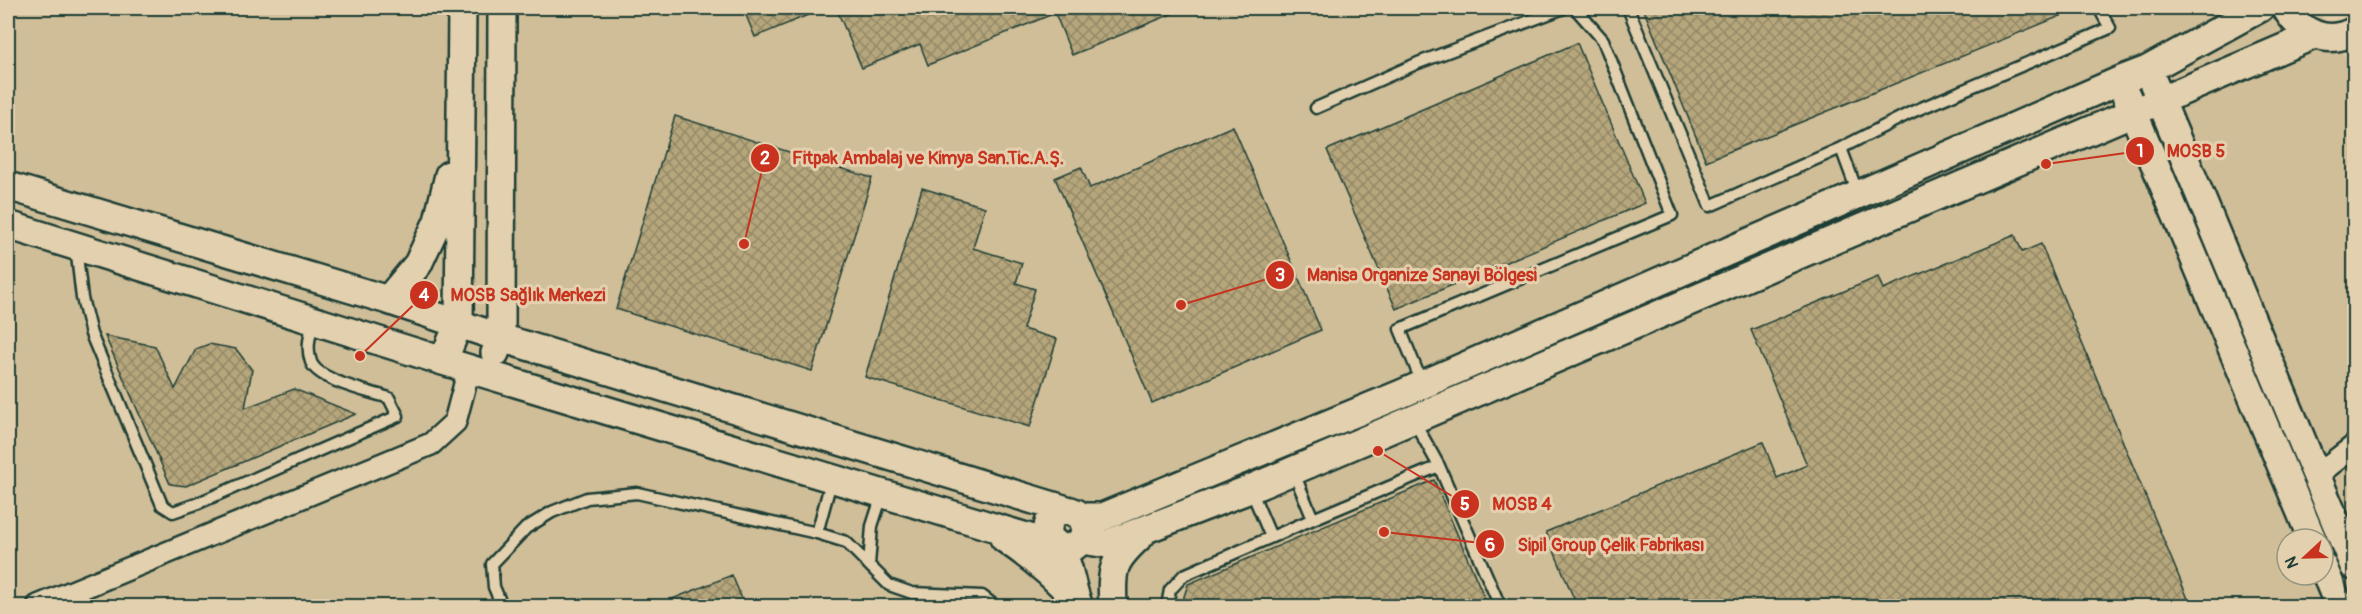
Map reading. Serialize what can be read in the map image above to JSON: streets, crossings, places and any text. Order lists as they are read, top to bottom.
{
  "places": [
    "MOSB 5",
    "Fitpak Ambalaj ve Kimya San.Tic.A.Ş.",
    "Manisa Organize Sanayi Bölgesi",
    "MOSB Sağlık Merkezi",
    "MOSB 4",
    "Sipil Group Çelik Fabrikası"
  ],
  "north": "left"
}
